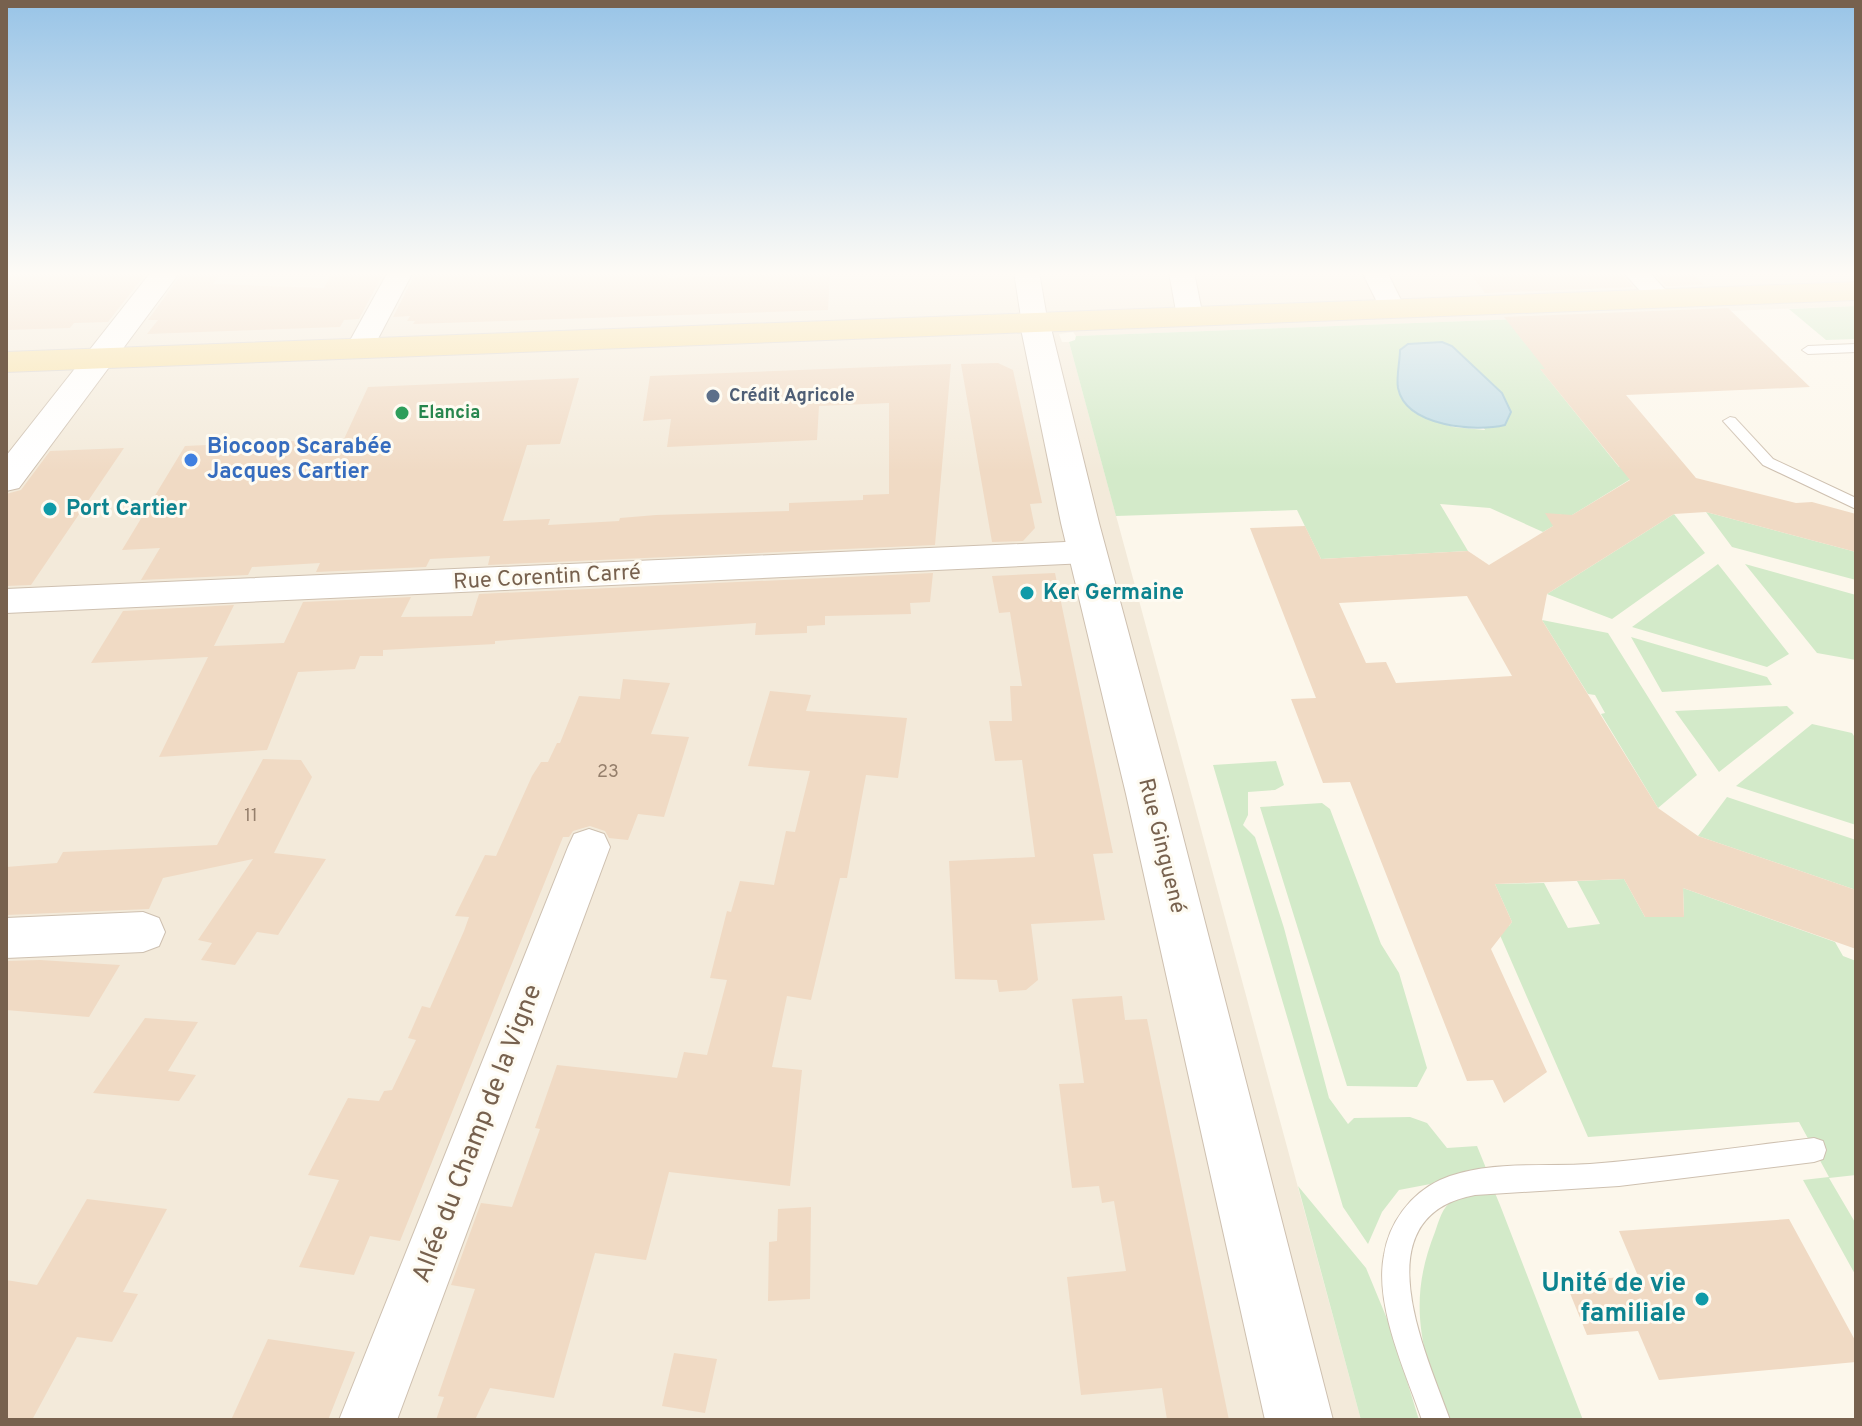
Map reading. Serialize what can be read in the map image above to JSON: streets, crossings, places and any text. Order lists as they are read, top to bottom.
{
  "streets": {
    "street": ["Rue Corentin Carré", "Rue Ginguené", "Allée du Champ de la Vigne"]
  },
  "crossings": [
    ["Rue Corentin Carré", "Rue Ginguené"]
  ],
  "places": [
    "Crédit Agricole",
    "Elancia",
    "Biocoop Scarabée Jacques Cartier",
    "Port Cartier",
    "Ker Germaine",
    "Unité de vie familiale"
  ],
  "house_numbers": ["23", "11"]
}
